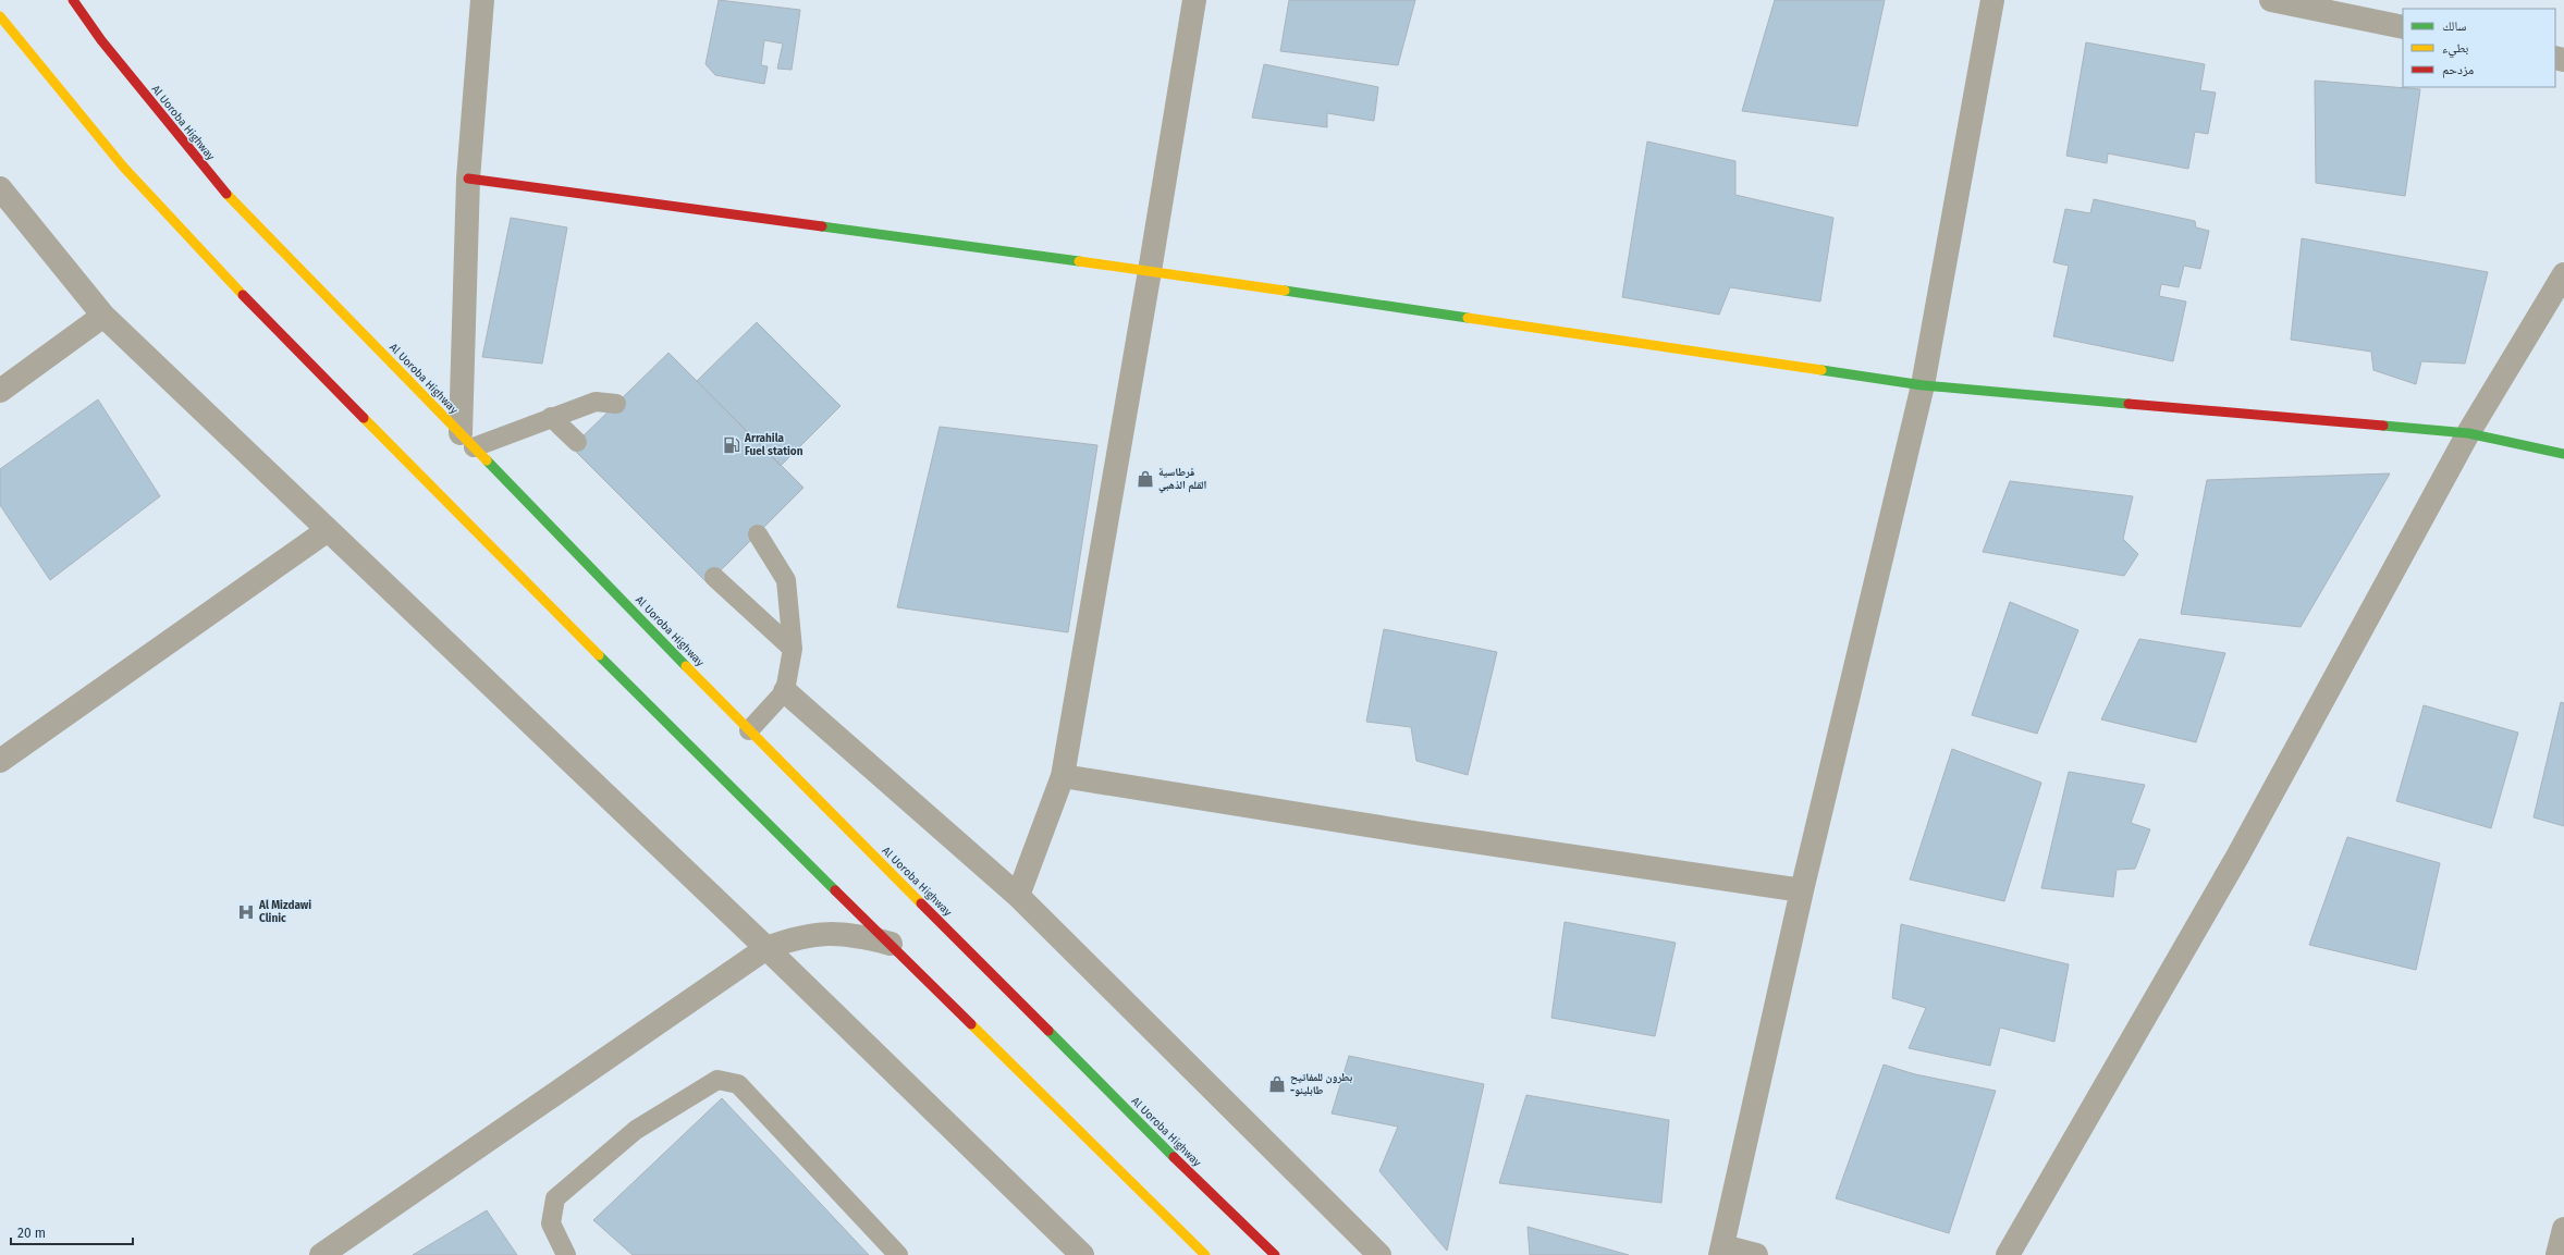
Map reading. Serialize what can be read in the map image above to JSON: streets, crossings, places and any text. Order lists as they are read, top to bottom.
{
  "streets": {
    "main road": ["Al Uoroba Highway"]
  },
  "places": {
    "fuel station": ["Arrahila Fuel station"],
    "shop": ["قرطاسية القلم الذهبي", "بطرون للمفاتيح -طابلينو"],
    "hospital": ["Al Mizdawi Clinic"]
  },
  "legend": ["سالك", "بطيء", "مزدحم"],
  "scale_bar": "20 m"
}
